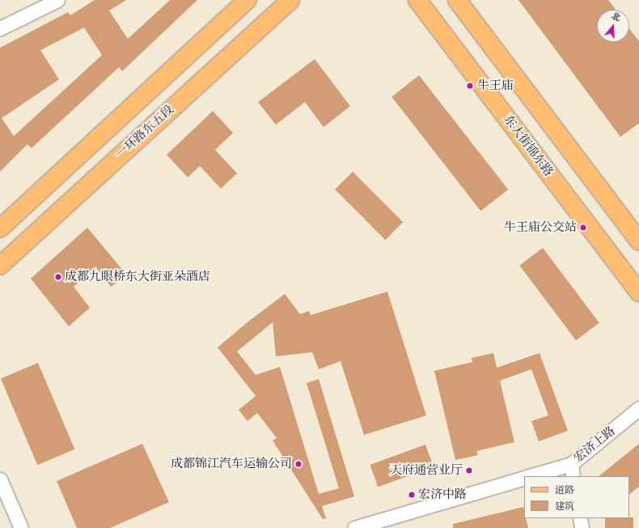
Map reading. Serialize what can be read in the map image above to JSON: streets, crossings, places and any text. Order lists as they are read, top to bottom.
{
  "streets": {
    "main road": ["一环路东五段", "东大街锦东路"],
    "street": ["宏济上路"]
  },
  "places": [
    "牛王庙",
    "牛王庙公交站",
    "成都九眼桥东大街亚朵酒店",
    "成都锦江汽车运输公司",
    "天府通营业厅",
    "宏济中路"
  ],
  "legend": ["道路", "建筑"],
  "north": "top"
}
